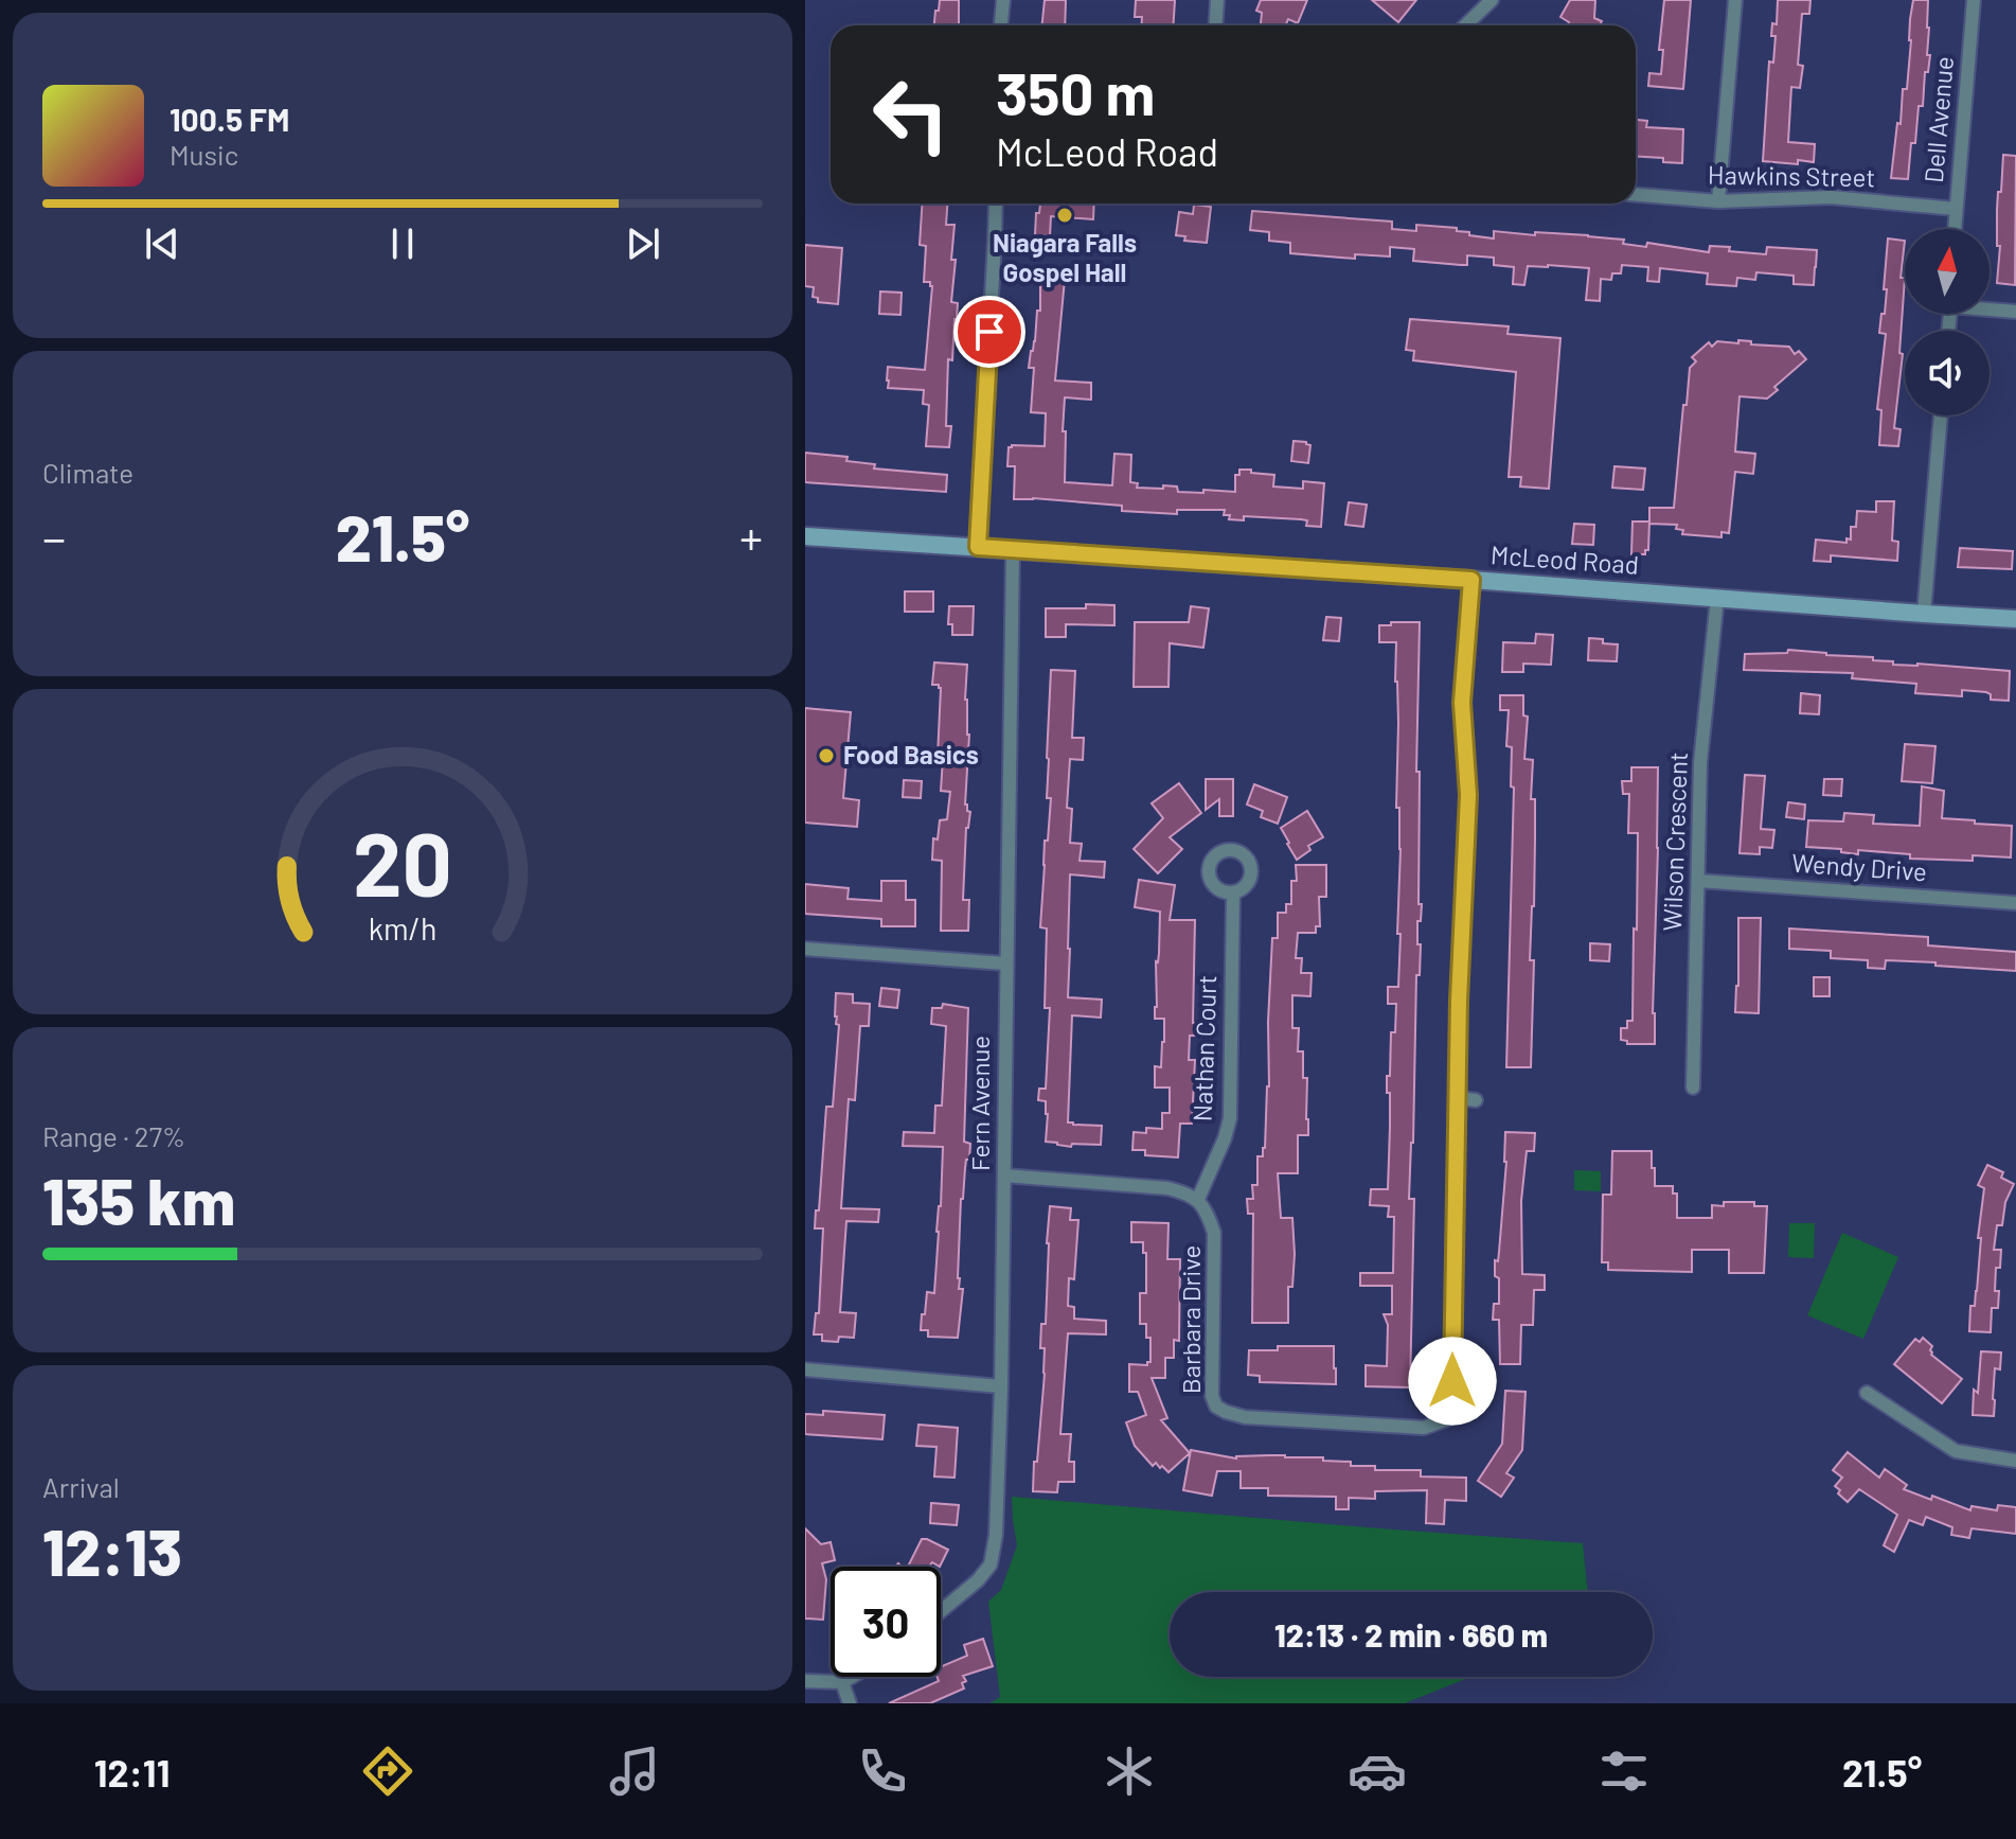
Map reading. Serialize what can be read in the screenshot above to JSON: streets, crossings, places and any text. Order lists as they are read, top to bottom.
{
  "streets": {
    "main road": ["McLeod Road"],
    "street": [
      "Dell Avenue",
      "Hawkins Street",
      "Wilson Crescent",
      "Wendy Drive",
      "Nathan Court",
      "Fern Avenue",
      "Barbara Drive"
    ]
  },
  "crossings": [
    ["Dell Avenue", "Hawkins Street"],
    ["McLeod Road", "Wilson Crescent"],
    ["McLeod Road", "Fern Avenue"],
    ["Wilson Crescent", "Wendy Drive"],
    ["Nathan Court", "Barbara Drive"]
  ],
  "places": ["Niagara Falls Gospel Hall", "Food Basics"],
  "north": "top",
  "page": {
    "turn": ["350 m", "McLeod Road"],
    "song": ["100.5 FM", "Music"],
    "tile": [
      "Climate",
      ["Range · 27%", "135 km"],
      ["Arrival", "12:13"]
    ],
    "heat": ["−", "21.5°", "+"],
    "limit": "30",
    "trip": "12:13 · 2 min · 660 m",
    "tabs": ["12:11", "21.5°"],
    "gauge": ["20", "km/h"]
  }
}
